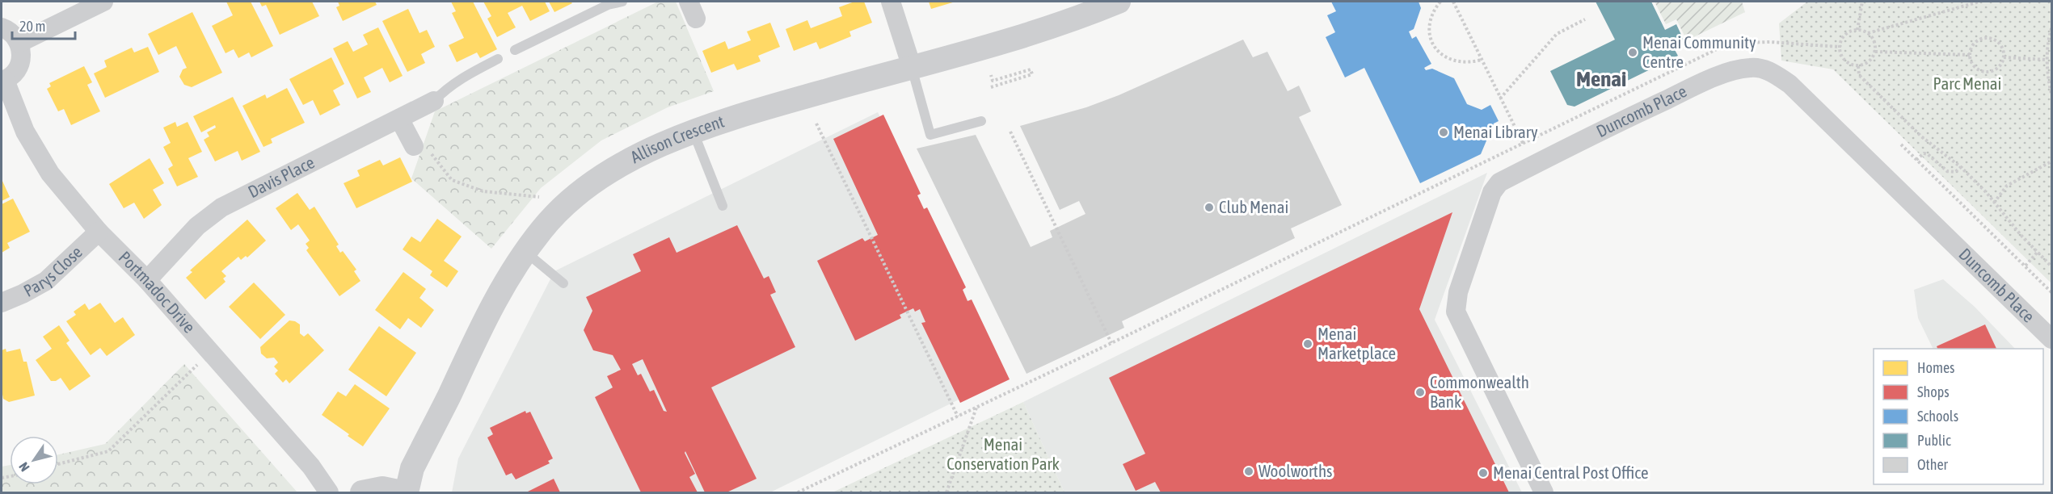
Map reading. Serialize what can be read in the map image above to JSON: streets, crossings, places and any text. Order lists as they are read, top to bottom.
{
  "streets": {
    "street": [
      "Duncomb Place",
      "Allison Crescent",
      "Davis Place",
      "Parys Close",
      "Portmadoc Drive"
    ]
  },
  "crossings": [
    ["Davis Place", "Portmadoc Drive"],
    ["Parys Close", "Portmadoc Drive"]
  ],
  "districts": ["Menai"],
  "parks": ["Parc Menai", "Menai Conservation Park"],
  "places": [
    "Menai Community Centre",
    "Menai Library",
    "Club Menai",
    "Menai Marketplace",
    "Commonwealth Bank",
    "Woolworths",
    "Menai Central Post Office"
  ],
  "legend": [
    "Homes",
    "Shops",
    "Schools",
    "Public",
    "Other"
  ],
  "scale_bar": "20 m",
  "north": "bottom left"
}
